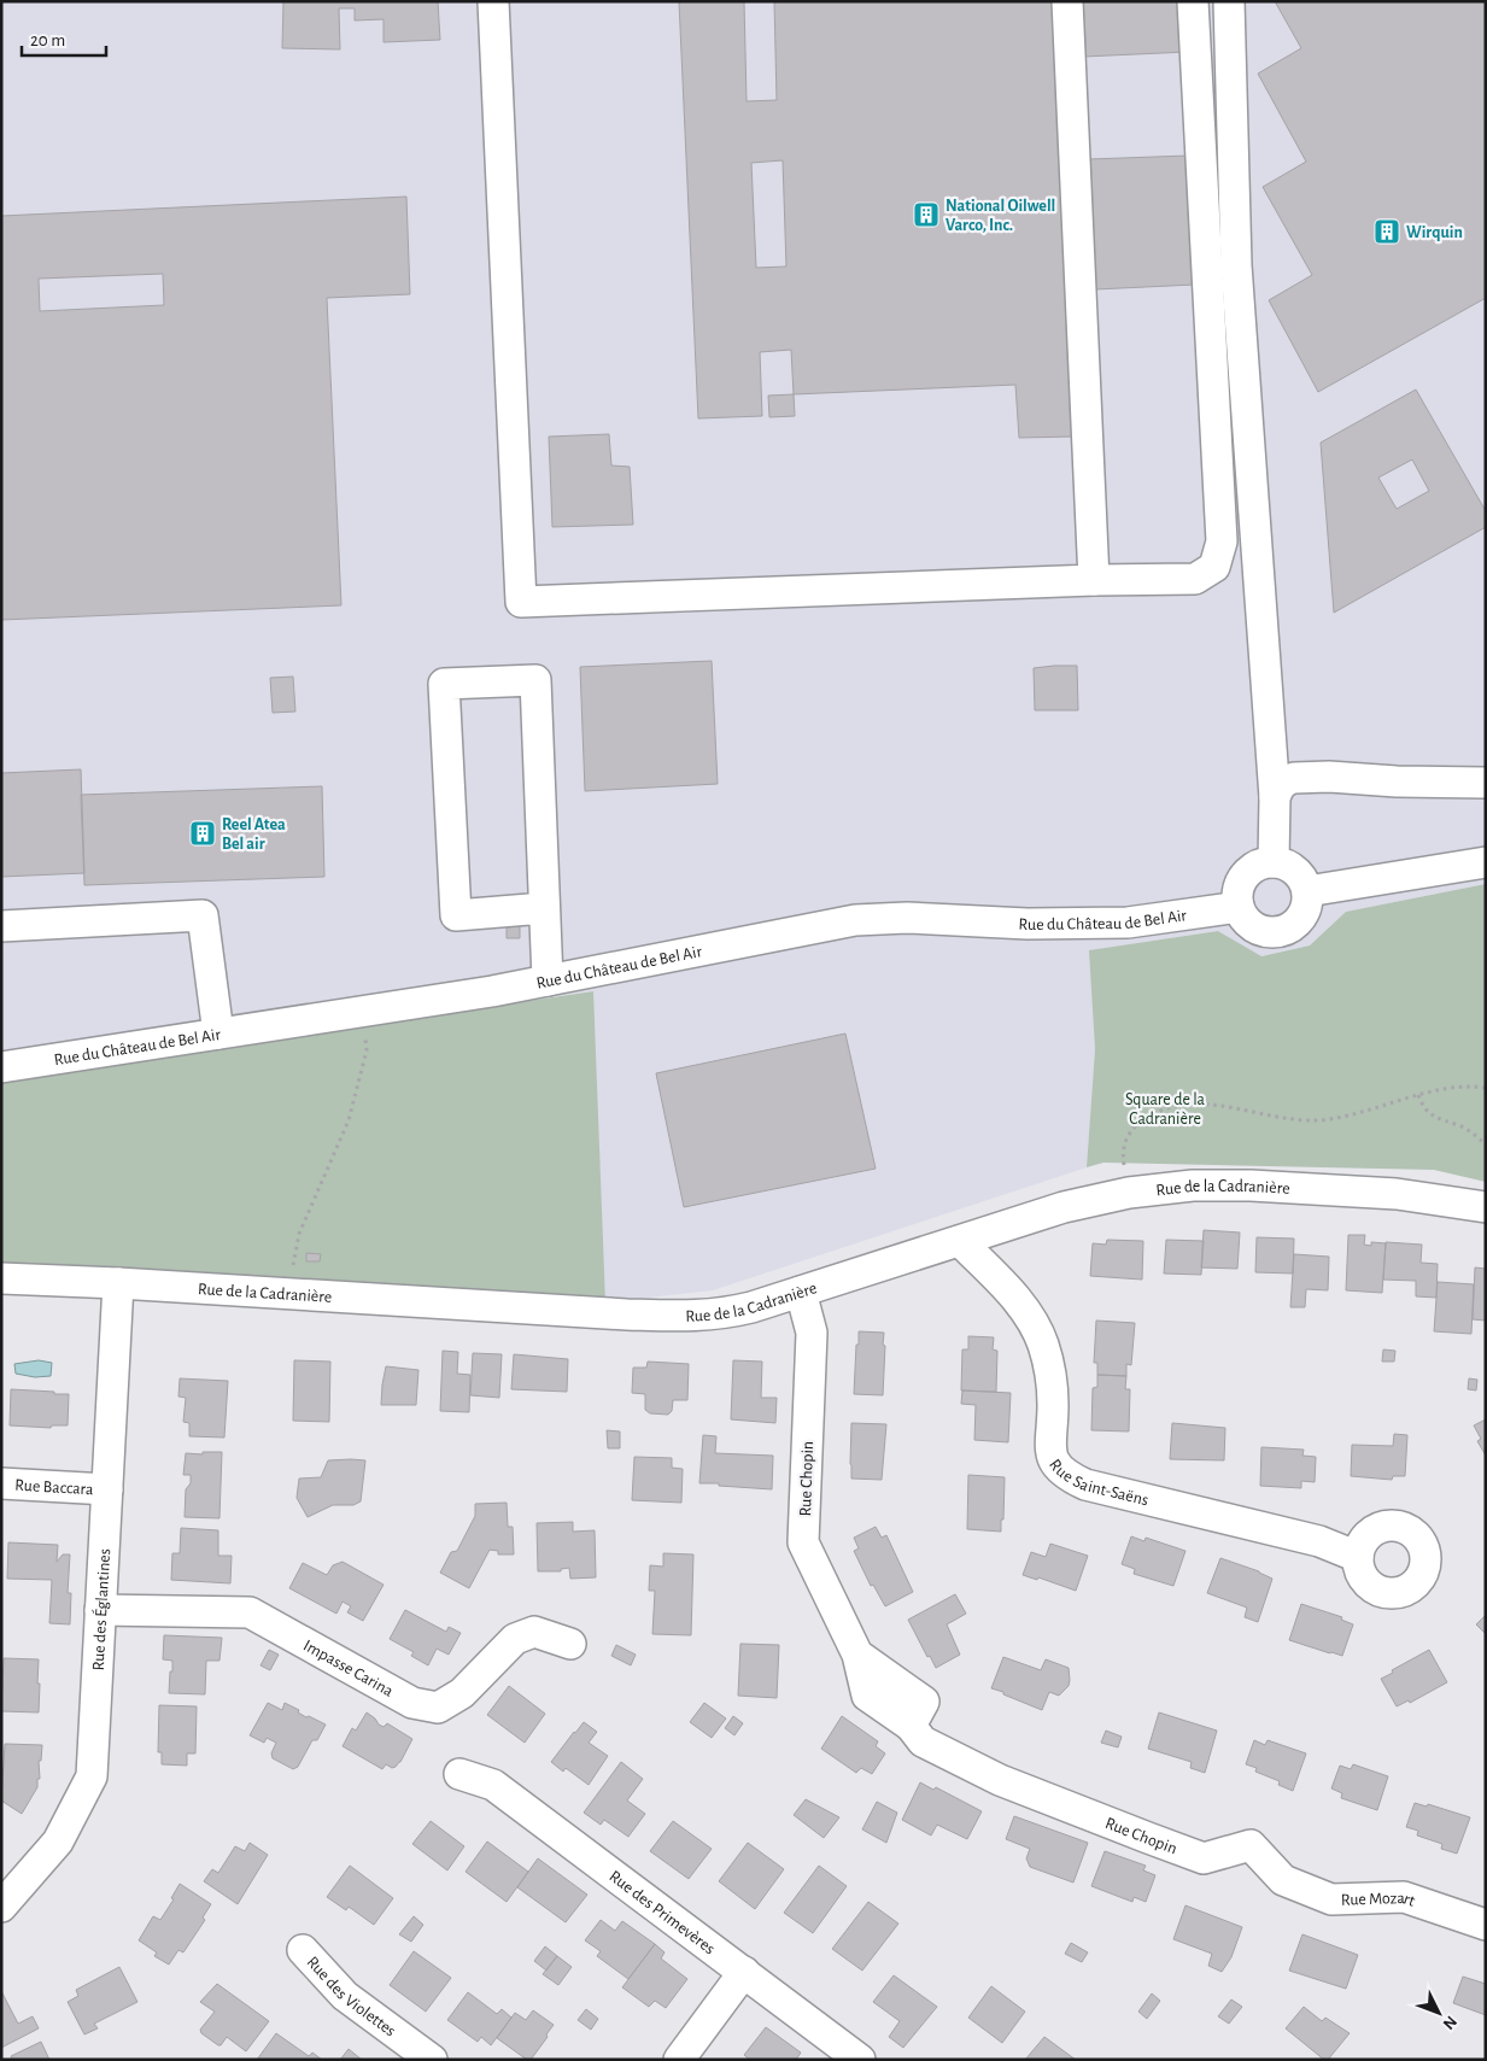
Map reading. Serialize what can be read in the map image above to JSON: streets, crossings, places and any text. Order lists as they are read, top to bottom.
{
  "streets": {
    "street": [
      "Rue du Château de Bel Air",
      "Rue de la Cadranière",
      "Rue Chopin",
      "Rue Saint-Saëns",
      "Rue Baccara",
      "Rue des Églantines",
      "Impasse Carina",
      "Rue Mozart",
      "Rue des Primevères",
      "Rue des Violettes"
    ]
  },
  "crossings": [
    ["Rue de la Cadranière", "Rue Chopin"],
    ["Rue de la Cadranière", "Rue Saint-Saëns"],
    ["Rue de la Cadranière", "Rue des Églantines"],
    ["Rue Chopin", "Rue Mozart"],
    ["Rue Baccara", "Rue des Églantines"],
    ["Rue des Églantines", "Impasse Carina"]
  ],
  "parks": ["Square de la Cadranière"],
  "places": {
    "building": ["National Oilwell Varco, Inc.", "Wirquin", "Reel Atea Bel air"]
  },
  "scale_bar": "20 m",
  "north": "bottom right"
}
